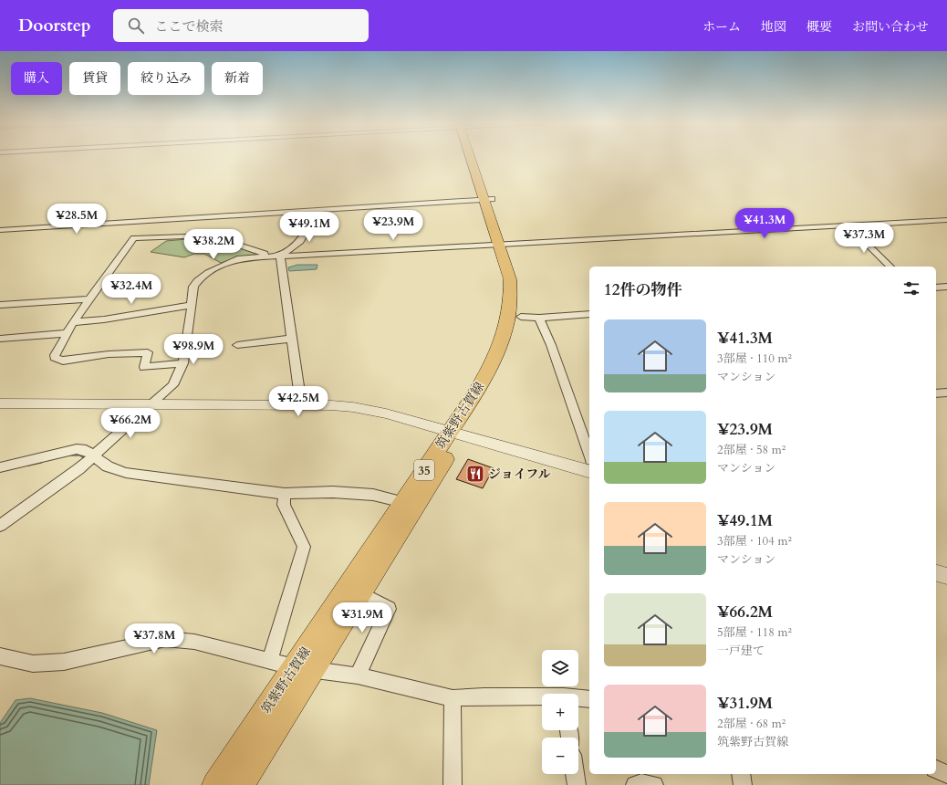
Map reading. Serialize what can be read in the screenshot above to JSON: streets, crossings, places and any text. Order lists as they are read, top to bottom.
{
  "streets": {
    "main road": ["筑紫野古賀線", "35"]
  },
  "places": {
    "restaurant": ["ジョイフル"]
  },
  "page": {
    "header": "Doorstep",
    "search": "ここで検索",
    "nav": [
      "ホーム",
      "地図",
      "概要",
      "お問い合わせ"
    ],
    "chip": [
      "購入",
      "賃貸",
      "絞り込み",
      "新着"
    ],
    "price": [
      "¥28.5M",
      "¥41.3M",
      "¥23.9M",
      "¥49.1M",
      "¥37.3M",
      "¥38.2M",
      "¥32.4M",
      "¥98.9M",
      "¥42.5M",
      "¥66.2M",
      "¥31.9M",
      "¥37.8M"
    ],
    "heading": "12件の物件",
    "list": [
      {
        "name": "¥41.3M",
        "note": "3部屋 · 110 m² · マンション"
      },
      {
        "name": "¥23.9M",
        "note": "2部屋 · 58 m² · マンション"
      },
      {
        "name": "¥49.1M",
        "note": "3部屋 · 104 m² · マンション"
      },
      {
        "name": "¥66.2M",
        "note": "5部屋 · 118 m² · 一戸建て"
      },
      {
        "name": "¥31.9M",
        "note": "2部屋 · 68 m² · 筑紫野古賀線"
      }
    ],
    "map_buttons": ["+", "−"]
  }
}
